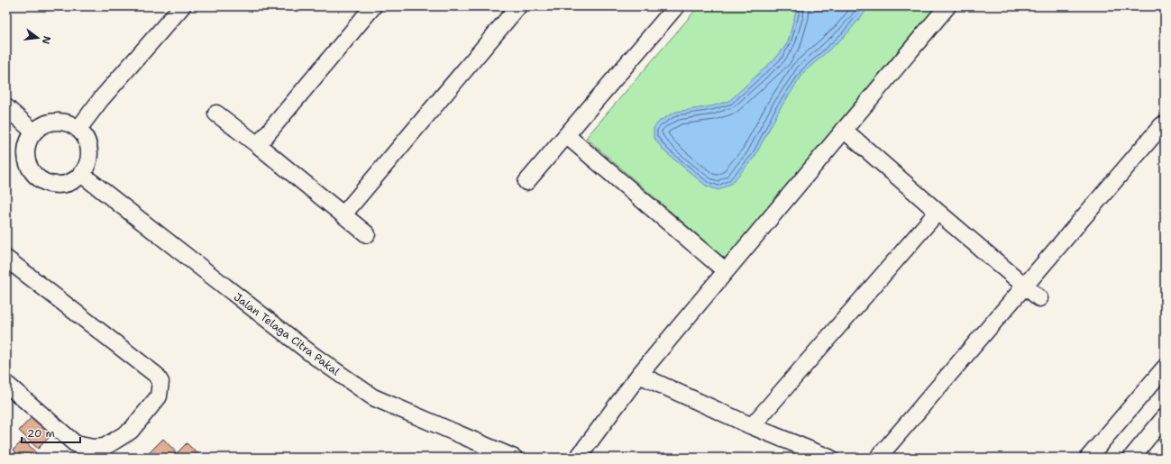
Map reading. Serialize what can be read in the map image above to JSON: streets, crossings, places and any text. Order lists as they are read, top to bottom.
{
  "streets": {
    "street": ["Jalan Telaga Citra Pakal"]
  },
  "scale_bar": "20 m",
  "north": "right"
}
